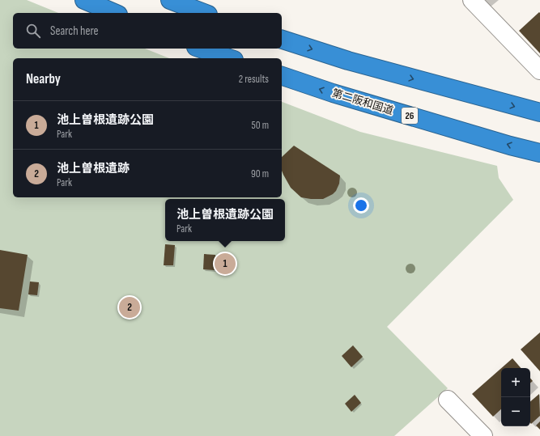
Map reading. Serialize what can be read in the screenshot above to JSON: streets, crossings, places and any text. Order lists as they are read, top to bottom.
{
  "streets": {
    "highway": ["第二阪和国道", "26"]
  },
  "page": {
    "search": "Search here",
    "heading": ["Nearby", "2 results"],
    "list": [
      {
        "mark": "1",
        "name": "池上曽根遺跡公園",
        "note": "Park",
        "value": "50 m"
      },
      {
        "mark": "2",
        "name": "池上曽根遺跡",
        "note": "Park",
        "value": "90 m"
      }
    ],
    "popup": ["池上曽根遺跡公園", "Park"],
    "pins": ["1", "2"],
    "map_buttons": ["+", "−"]
  }
}
